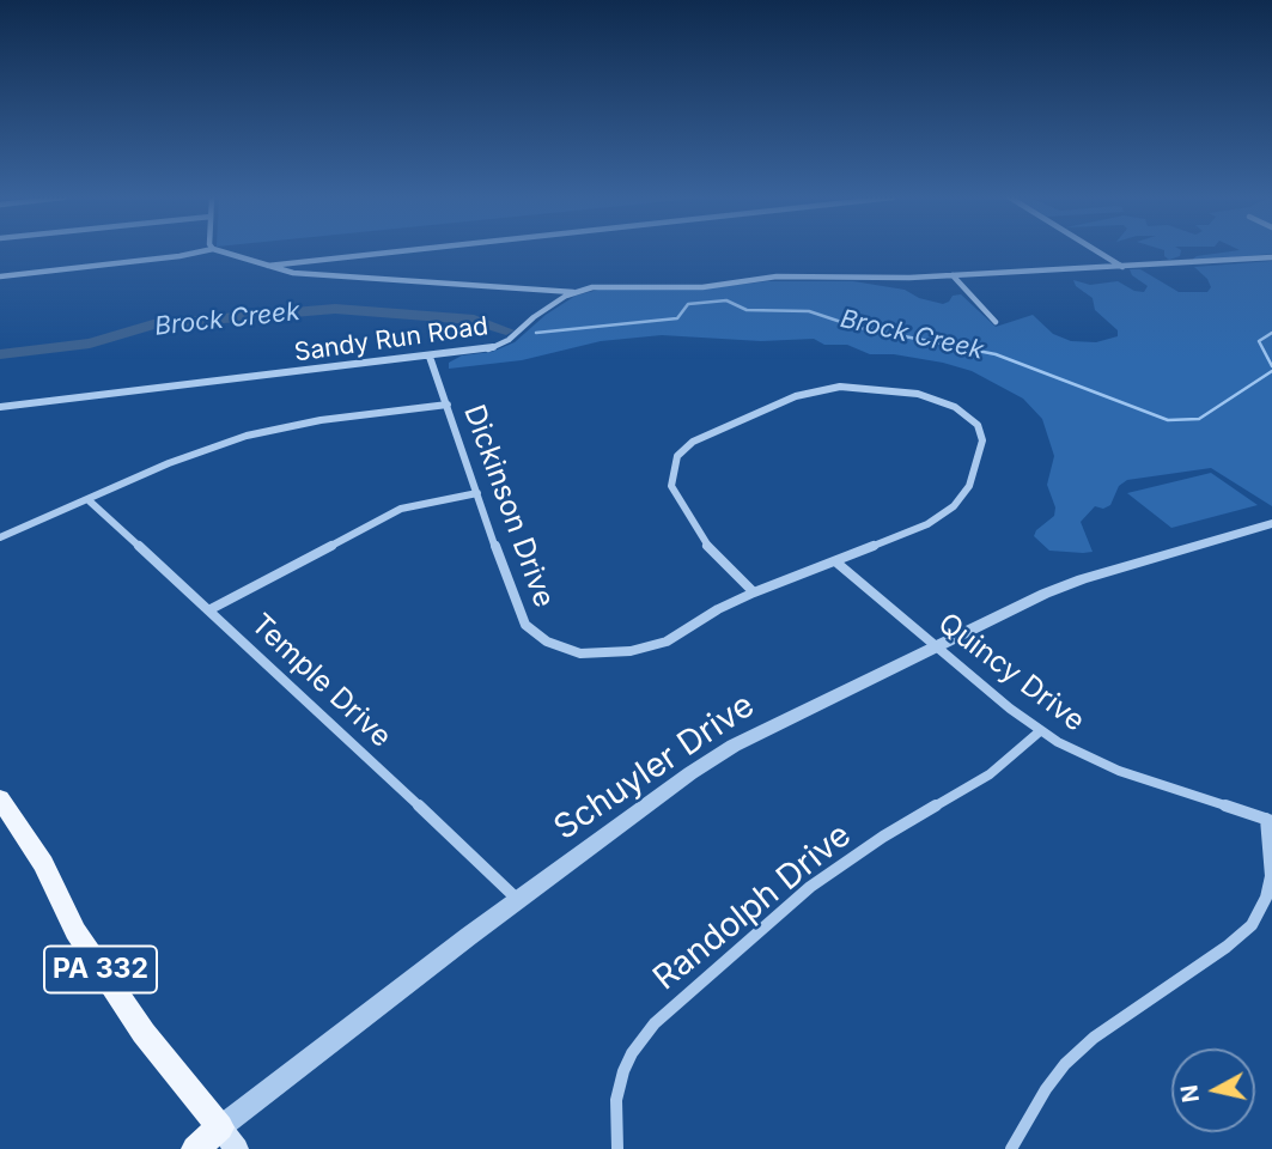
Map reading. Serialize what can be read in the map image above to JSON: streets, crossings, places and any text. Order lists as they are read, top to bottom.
{
  "streets": {
    "main road": ["PA 332"],
    "street": [
      "Sandy Run Road",
      "Dickinson Drive",
      "Quincy Drive",
      "Temple Drive",
      "Schuyler Drive",
      "Randolph Drive"
    ]
  },
  "crossings": [
    ["Sandy Run Road", "Dickinson Drive"],
    ["Dickinson Drive", "Quincy Drive"],
    ["Quincy Drive", "Schuyler Drive"],
    ["Quincy Drive", "Randolph Drive"],
    ["Temple Drive", "Schuyler Drive"],
    ["Schuyler Drive", "PA 332"]
  ],
  "water": ["Brock Creek"],
  "north": "left"
}
